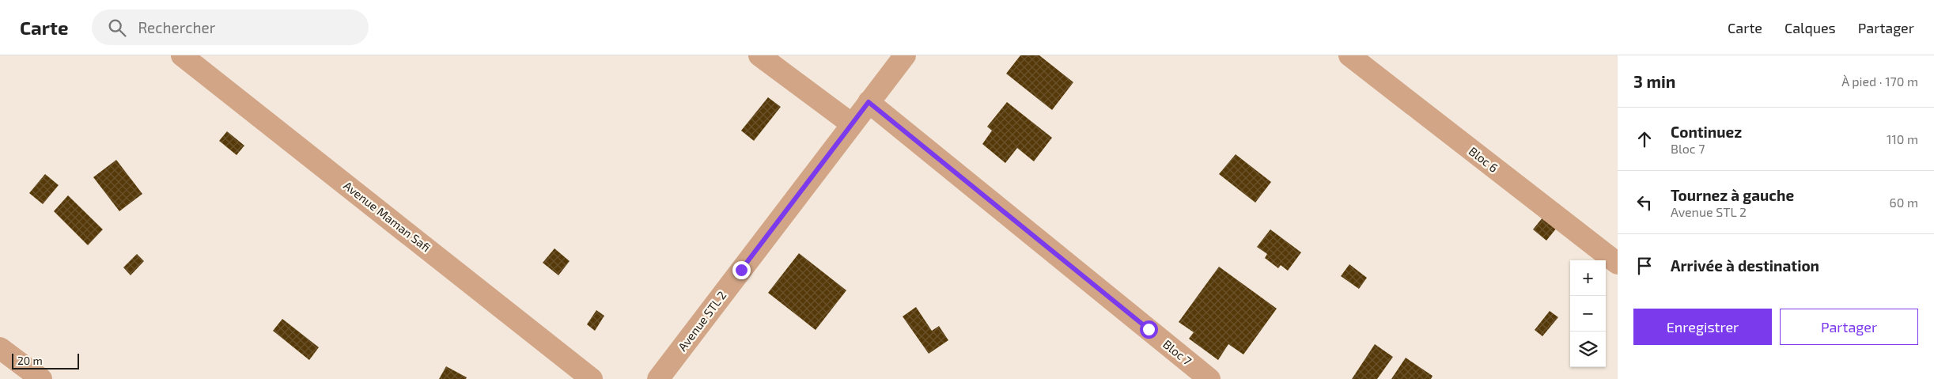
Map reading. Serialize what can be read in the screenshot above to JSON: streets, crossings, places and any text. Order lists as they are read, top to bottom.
{
  "streets": {
    "street": [
      "Bloc 6",
      "Avenue Maman Safi",
      "Avenue STL 2",
      "Bloc 7"
    ]
  },
  "crossings": [
    ["Avenue STL 2", "Bloc 7"]
  ],
  "scale_bar": "20 m",
  "page": {
    "header": "Carte",
    "search": "Rechercher",
    "nav": ["Carte", "Calques", "Partager"],
    "heading": ["3 min", "À pied · 170 m"],
    "list": [
      ["Continuez", "Bloc 7", "110 m"],
      ["Tournez à gauche", "Avenue STL 2", "60 m"],
      "Arrivée à destination"
    ],
    "map_buttons": ["+", "−"],
    "buttons": ["Enregistrer", "Partager"],
    "scale": "20 m"
  }
}
